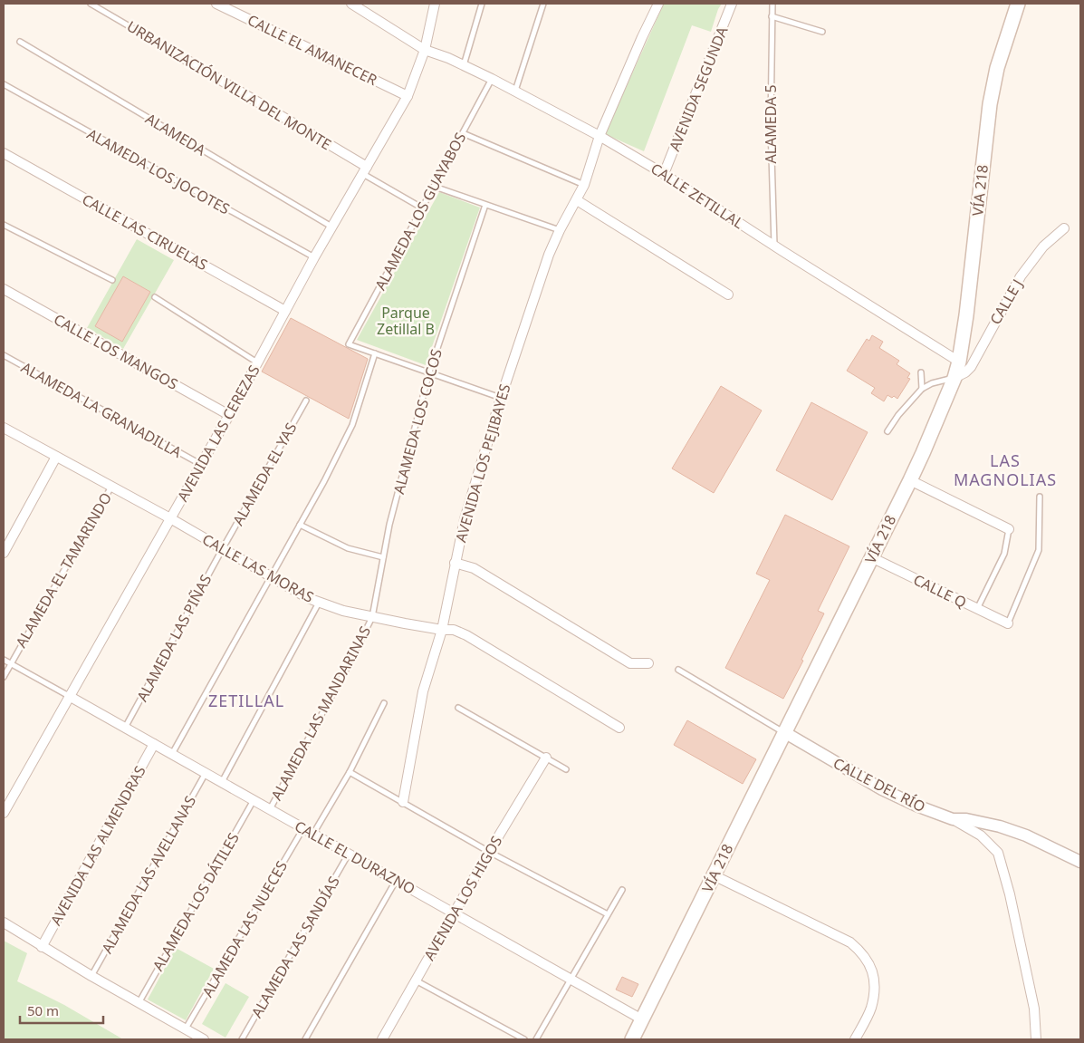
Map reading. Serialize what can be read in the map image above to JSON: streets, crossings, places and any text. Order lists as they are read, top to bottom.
{
  "streets": {
    "main road": ["VÍA 218"],
    "street": [
      "CALLE EL AMANECER",
      "URBANIZACIÓN VILLA DEL MONTE",
      "AVENIDA SEGUNDA",
      "CALLE ZETILLAL",
      "CALLE LAS CIRUELAS",
      "CALLE J",
      "CALLE LOS MANGOS",
      "AVENIDA LAS CEREZAS",
      "AVENIDA LOS PEJIBAYES",
      "CALLE LAS MORAS",
      "CALLE Q",
      "CALLE DEL RÍO",
      "AVENIDA LAS ALMENDRAS",
      "CALLE EL DURAZNO",
      "AVENIDA LOS HIGOS"
    ],
    "lane": [
      "ALAMEDA 5",
      "ALAMEDA",
      "ALAMEDA LOS JOCOTES",
      "ALAMEDA LOS GUAYABOS",
      "ALAMEDA LA GRANADILLA",
      "ALAMEDA LOS COCOS",
      "ALAMEDA EL YAS",
      "ALAMEDA EL TAMARINDO",
      "ALAMEDA LAS PIÑAS",
      "ALAMEDA LAS MANDARINAS",
      "ALAMEDA LAS AVELLANAS",
      "ALAMEDA LOS DÁTILES",
      "ALAMEDA LAS NUECES",
      "ALAMEDA LAS SANDÍAS"
    ]
  },
  "crossings": [
    ["CALLE EL AMANECER", "AVENIDA LAS CEREZAS"],
    ["URBANIZACIÓN VILLA DEL MONTE", "AVENIDA LAS CEREZAS"],
    ["AVENIDA SEGUNDA", "CALLE ZETILLAL"],
    ["ALAMEDA 5", "CALLE ZETILLAL"],
    ["ALAMEDA", "AVENIDA LAS CEREZAS"],
    ["ALAMEDA LOS JOCOTES", "AVENIDA LAS CEREZAS"],
    ["VÍA 218", "CALLE ZETILLAL"],
    ["VÍA 218", "CALLE J"],
    ["VÍA 218", "CALLE Q"],
    ["VÍA 218", "CALLE DEL RÍO"],
    ["VÍA 218", "CALLE EL DURAZNO"],
    ["CALLE ZETILLAL", "ALAMEDA LOS GUAYABOS"],
    ["CALLE ZETILLAL", "AVENIDA LAS CEREZAS"],
    ["CALLE ZETILLAL", "AVENIDA LOS PEJIBAYES"],
    ["CALLE LAS CIRUELAS", "AVENIDA LAS CEREZAS"],
    ["CALLE LOS MANGOS", "AVENIDA LAS CEREZAS"],
    ["ALAMEDA LA GRANADILLA", "AVENIDA LAS CEREZAS"],
    ["ALAMEDA LOS COCOS", "CALLE LAS MORAS"],
    ["ALAMEDA LOS COCOS", "ALAMEDA LAS MANDARINAS"],
    ["AVENIDA LAS CEREZAS", "CALLE LAS MORAS"],
    ["AVENIDA LAS CEREZAS", "CALLE EL DURAZNO"],
    ["AVENIDA LOS PEJIBAYES", "CALLE LAS MORAS"],
    ["ALAMEDA EL YAS", "CALLE LAS MORAS"],
    ["ALAMEDA EL YAS", "ALAMEDA LAS PIÑAS"],
    ["CALLE LAS MORAS", "ALAMEDA EL TAMARINDO"],
    ["CALLE LAS MORAS", "ALAMEDA LAS PIÑAS"],
    ["CALLE LAS MORAS", "ALAMEDA LAS MANDARINAS"],
    ["ALAMEDA LAS PIÑAS", "CALLE EL DURAZNO"],
    ["ALAMEDA LAS MANDARINAS", "CALLE EL DURAZNO"],
    ["AVENIDA LAS ALMENDRAS", "CALLE EL DURAZNO"],
    ["CALLE EL DURAZNO", "ALAMEDA LAS AVELLANAS"],
    ["CALLE EL DURAZNO", "AVENIDA LOS HIGOS"],
    ["CALLE EL DURAZNO", "ALAMEDA LOS DÁTILES"],
    ["CALLE EL DURAZNO", "ALAMEDA LAS NUECES"],
    ["CALLE EL DURAZNO", "ALAMEDA LAS SANDÍAS"]
  ],
  "districts": ["LAS MAGNOLIAS", "ZETILLAL"],
  "parks": ["Parque Zetillal B"],
  "scale_bar": "50 m"
}
